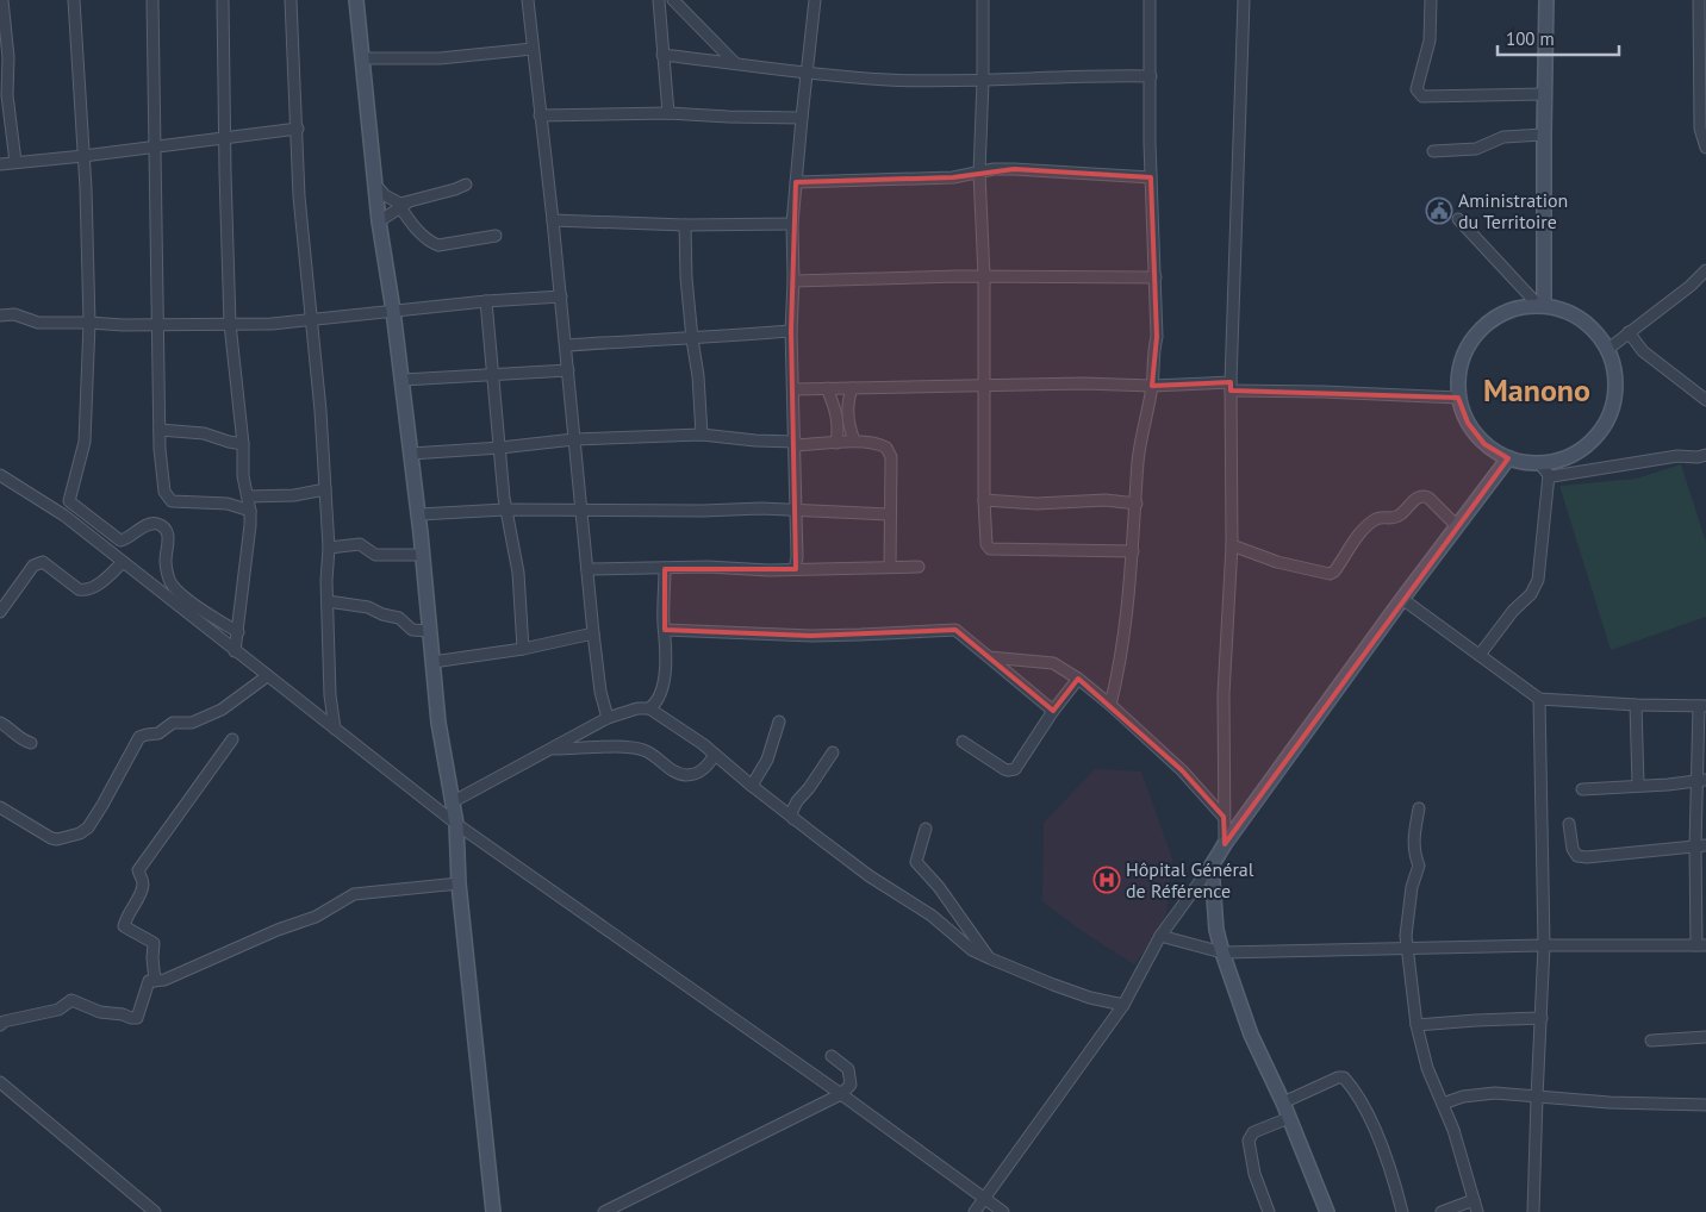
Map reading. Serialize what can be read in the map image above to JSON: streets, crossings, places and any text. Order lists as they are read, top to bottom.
{
  "districts": ["Manono"],
  "places": {
    "public building": ["Aministration du Territoire"],
    "hospital": ["Hôpital Général de Référence"]
  },
  "scale_bar": "100 m"
}
